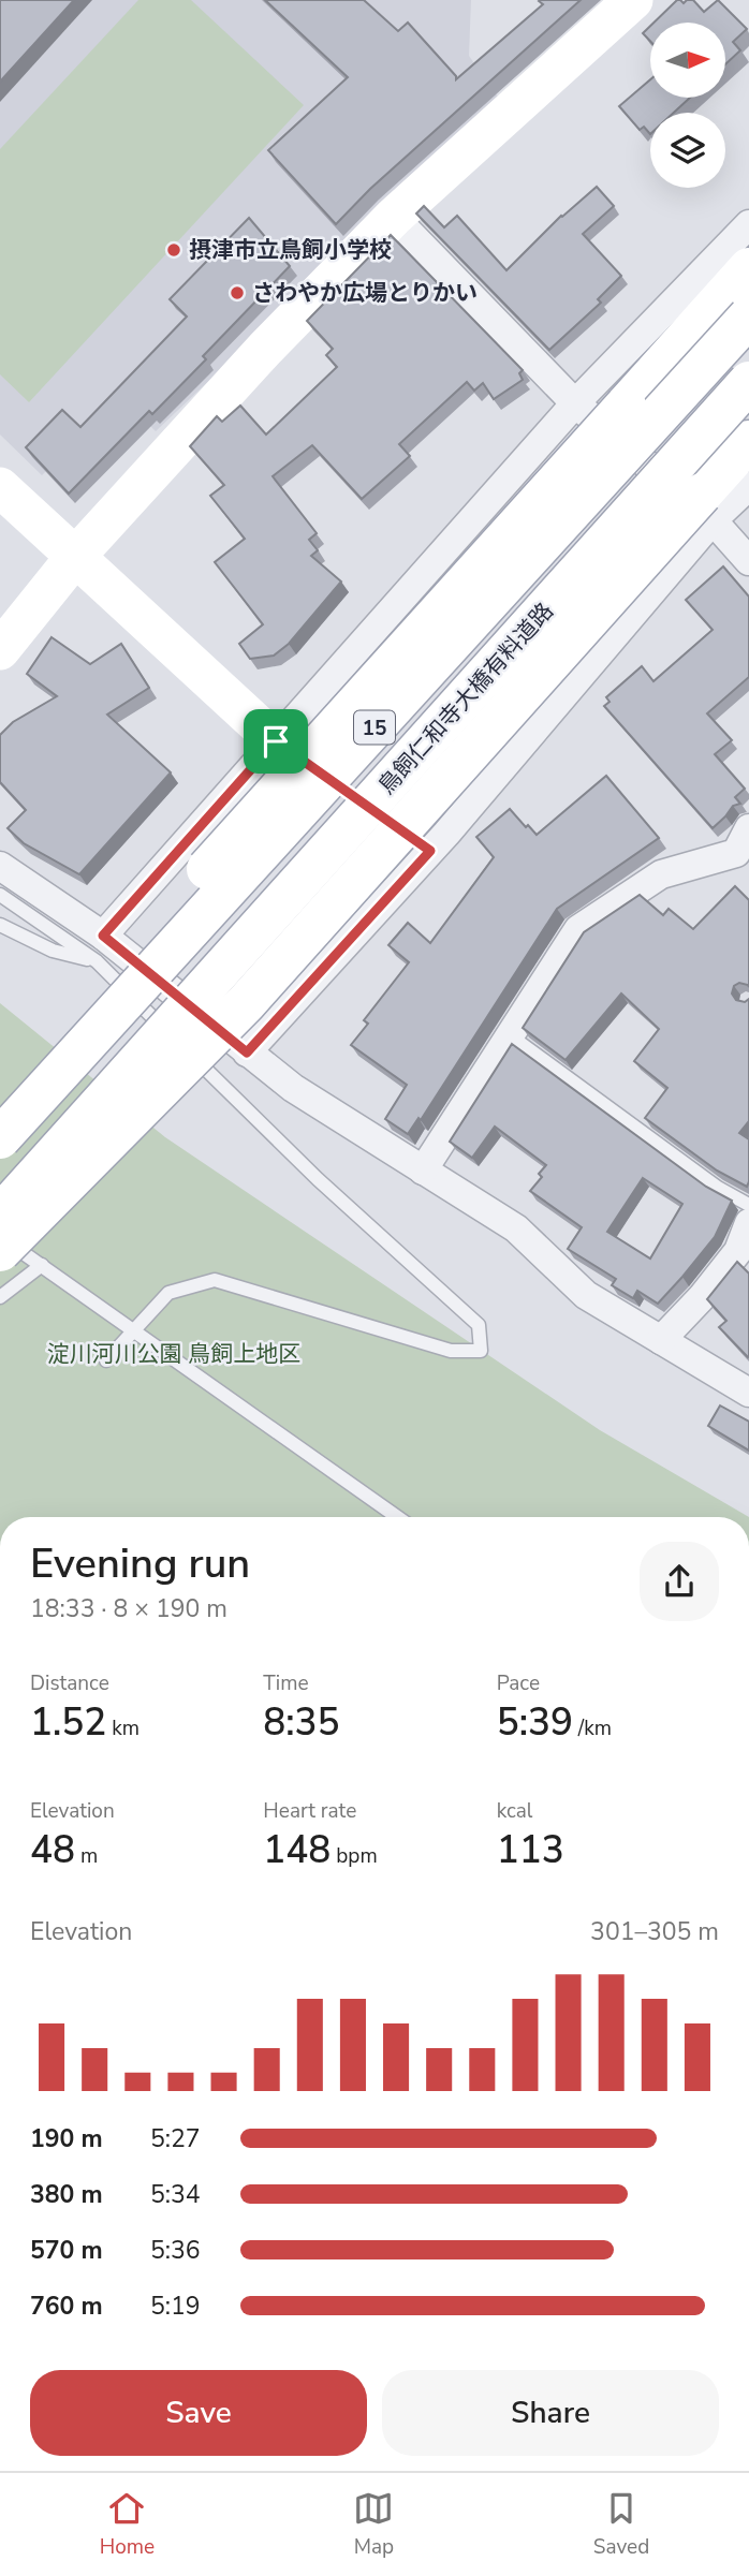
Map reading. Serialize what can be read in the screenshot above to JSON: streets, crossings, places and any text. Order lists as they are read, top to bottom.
{
  "streets": {
    "main road": ["鳥飼仁和寺大橋有料道路", "15"]
  },
  "parks": ["淀川河川公園 鳥飼上地区"],
  "places": ["摂津市立鳥飼小学校", "さわやか広場とりかい"],
  "north": "right",
  "page": {
    "heading": ["Evening run", "18:33 · 8 × 190 m"],
    "stats": [
      ["Distance", "1.52 km"],
      ["Time", "8:35"],
      ["Pace", "5:39 /km"],
      ["Elevation", "48 m"],
      ["Heart rate", "148 bpm"],
      ["kcal", "113"]
    ],
    "chart": ["Elevation", "301–305 m"],
    "list": [
      {
        "name": "190 m",
        "note": "5:27"
      },
      {
        "name": "380 m",
        "note": "5:34"
      },
      {
        "name": "570 m",
        "note": "5:36"
      },
      {
        "name": "760 m",
        "note": "5:19"
      }
    ],
    "buttons": ["Save", "Share"],
    "tabs": ["Home", "Map", "Saved"]
  }
}
